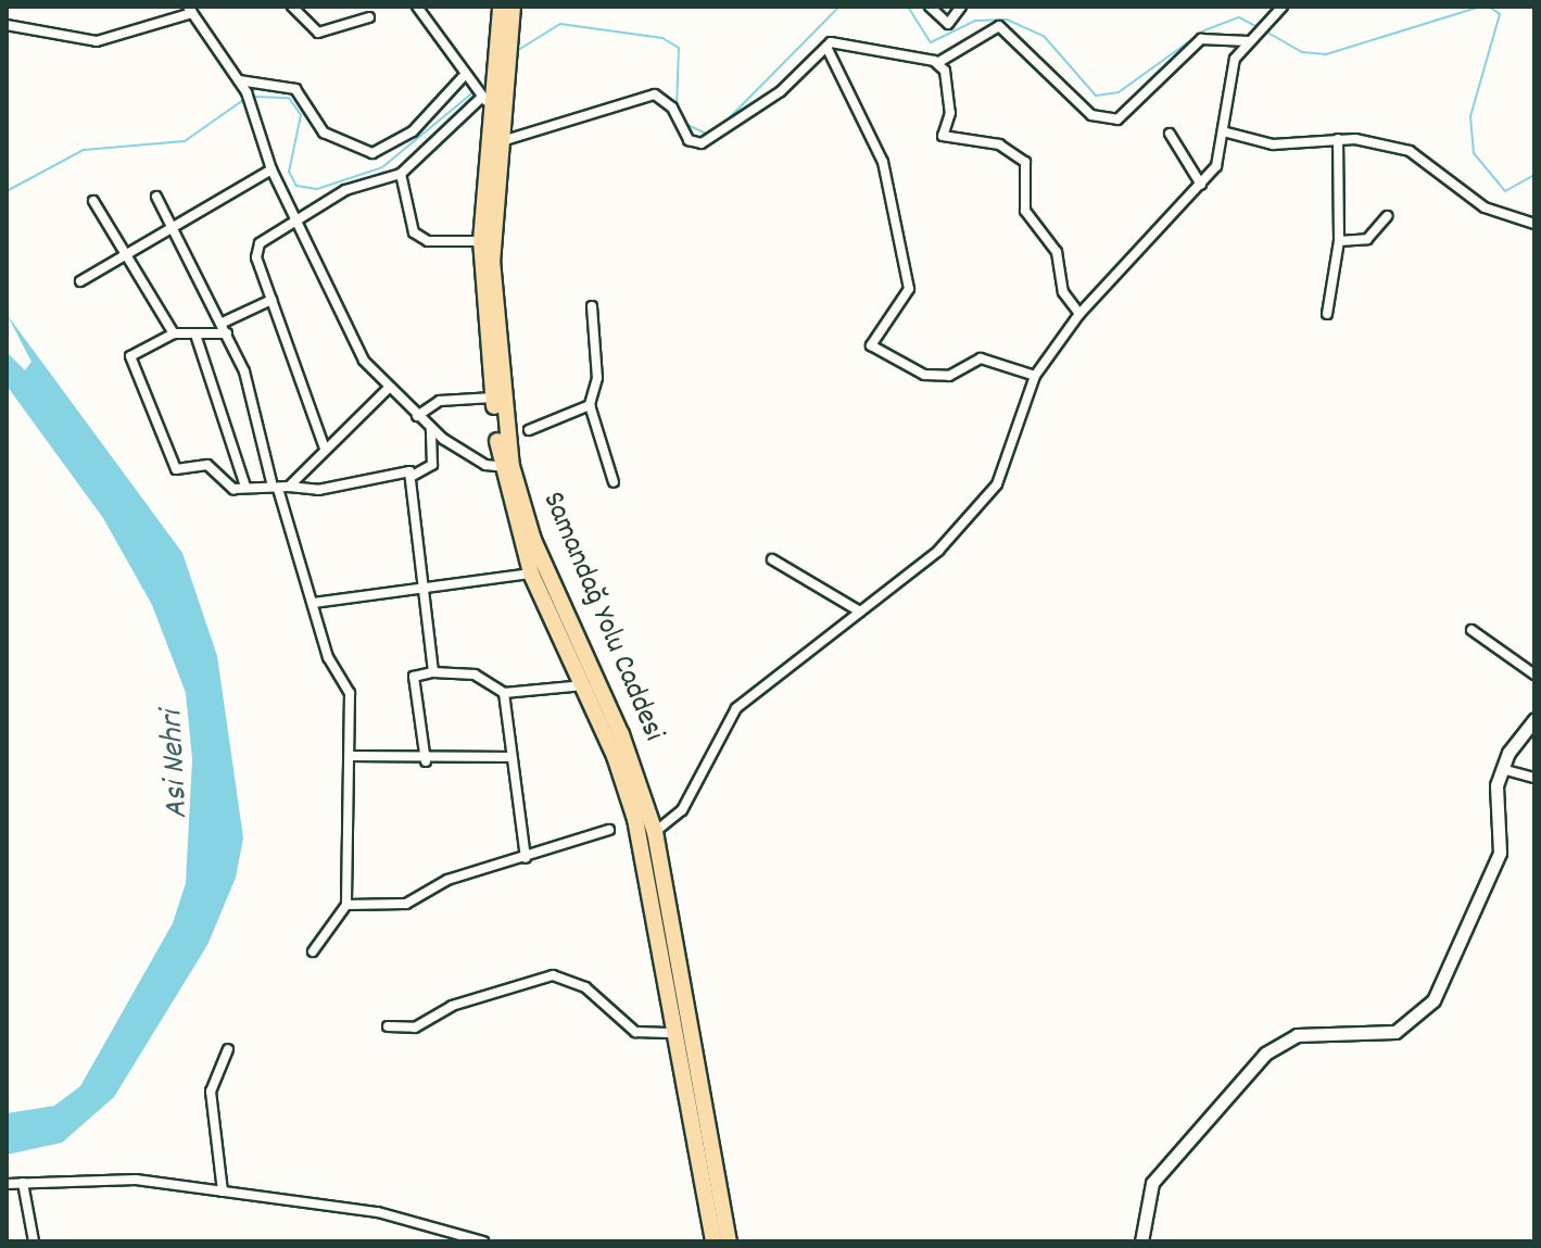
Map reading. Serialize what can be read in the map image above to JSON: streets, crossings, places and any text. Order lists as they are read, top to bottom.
{
  "streets": {
    "highway": ["Samandağ Yolu Caddesi"]
  },
  "water": ["Asi Nehri"]
}
